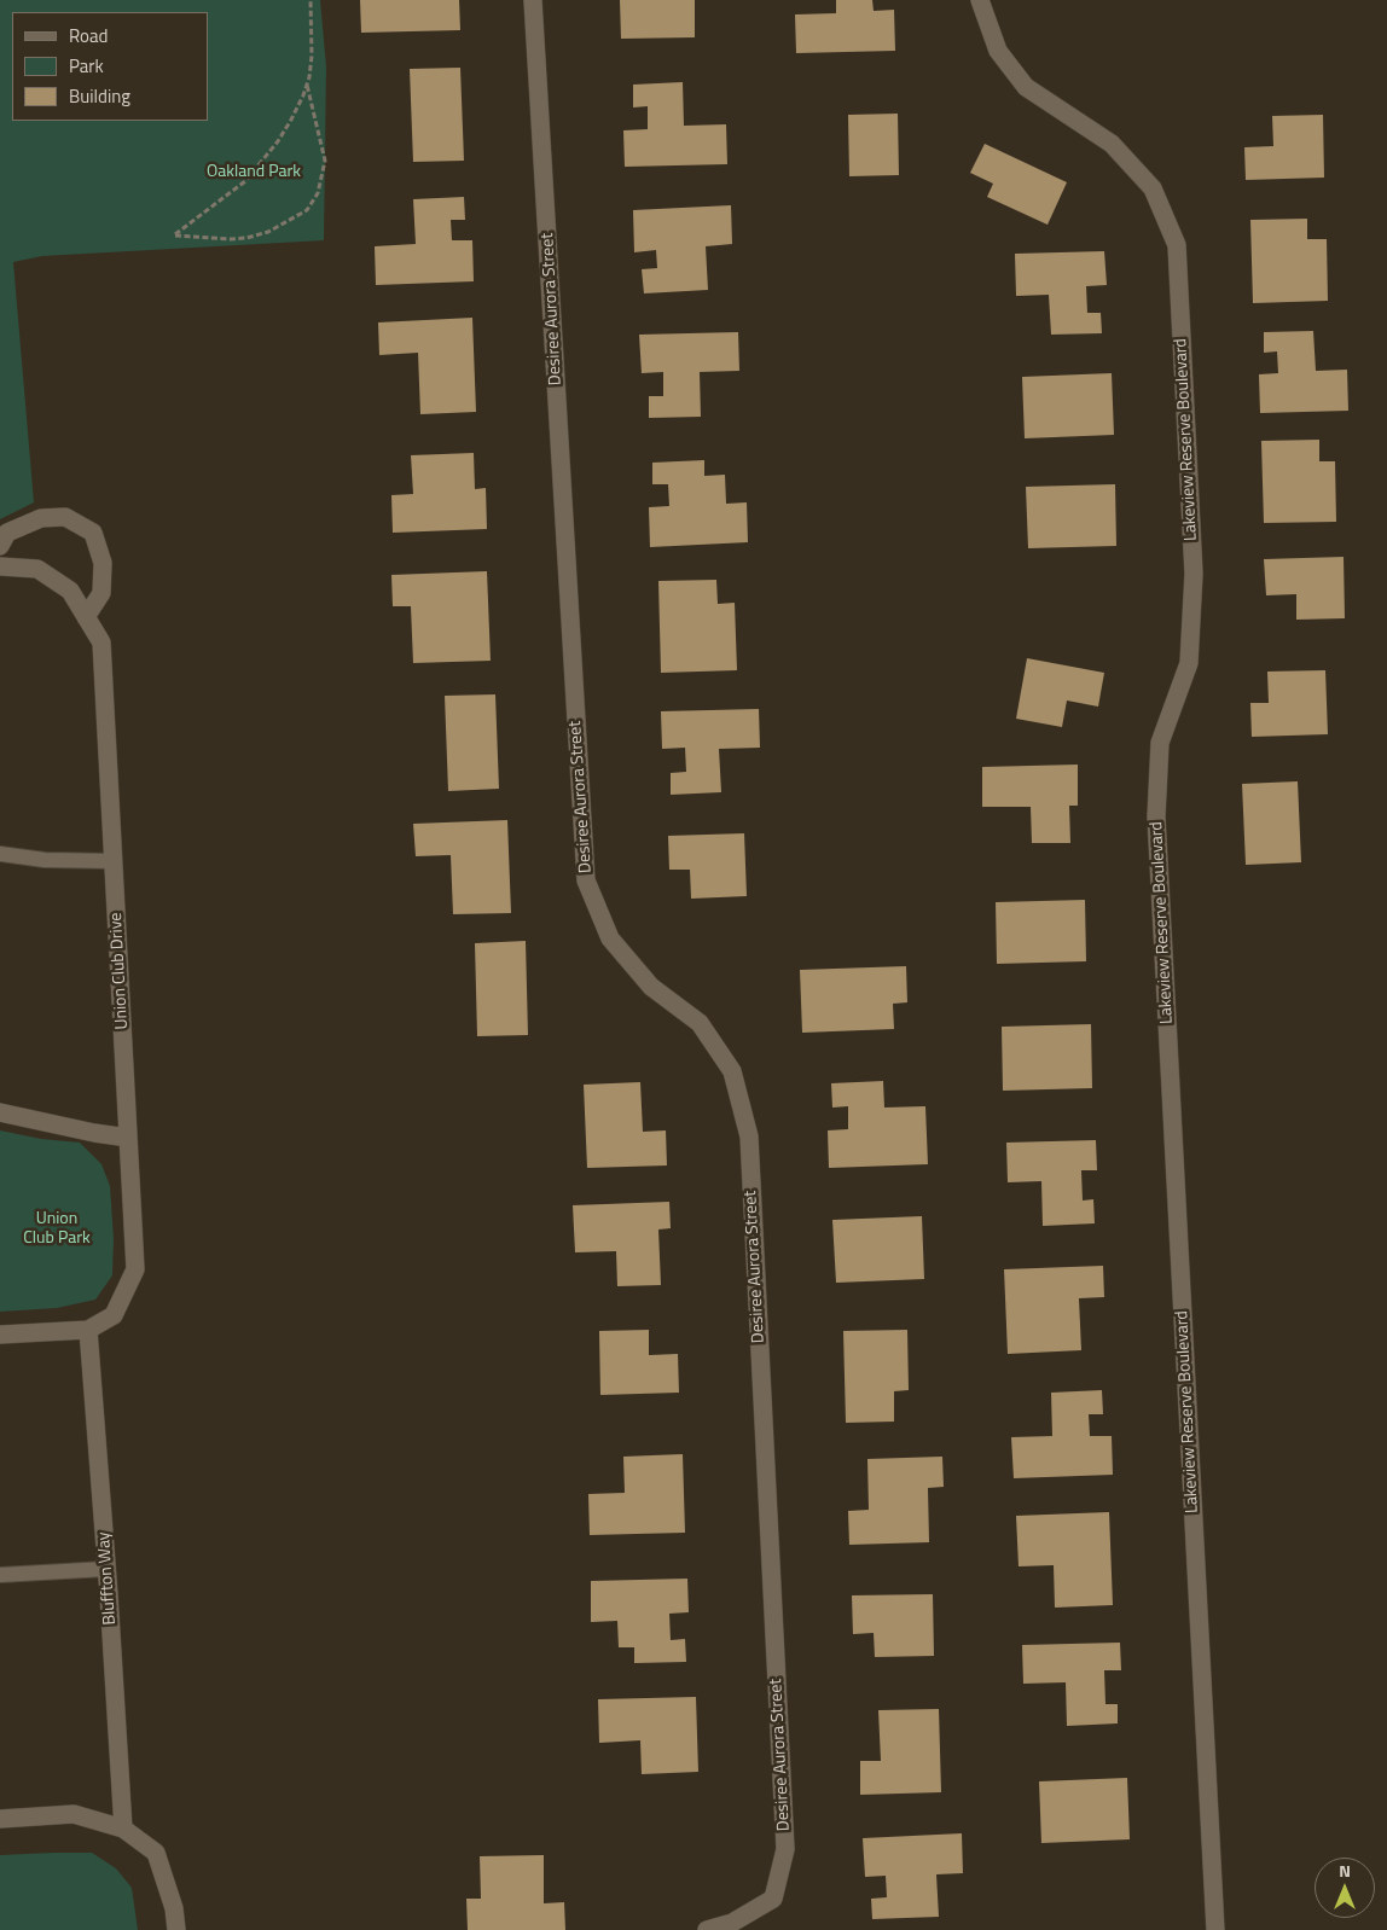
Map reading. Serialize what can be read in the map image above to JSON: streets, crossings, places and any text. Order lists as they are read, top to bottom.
{
  "streets": {
    "street": [
      "Desiree Aurora Street",
      "Lakeview Reserve Boulevard",
      "Union Club Drive",
      "Bluffton Way"
    ]
  },
  "crossings": [
    ["Union Club Drive", "Bluffton Way"]
  ],
  "parks": ["Oakland Park", "Union Club Park"],
  "legend": ["Road", "Park", "Building"],
  "north": "top"
}
